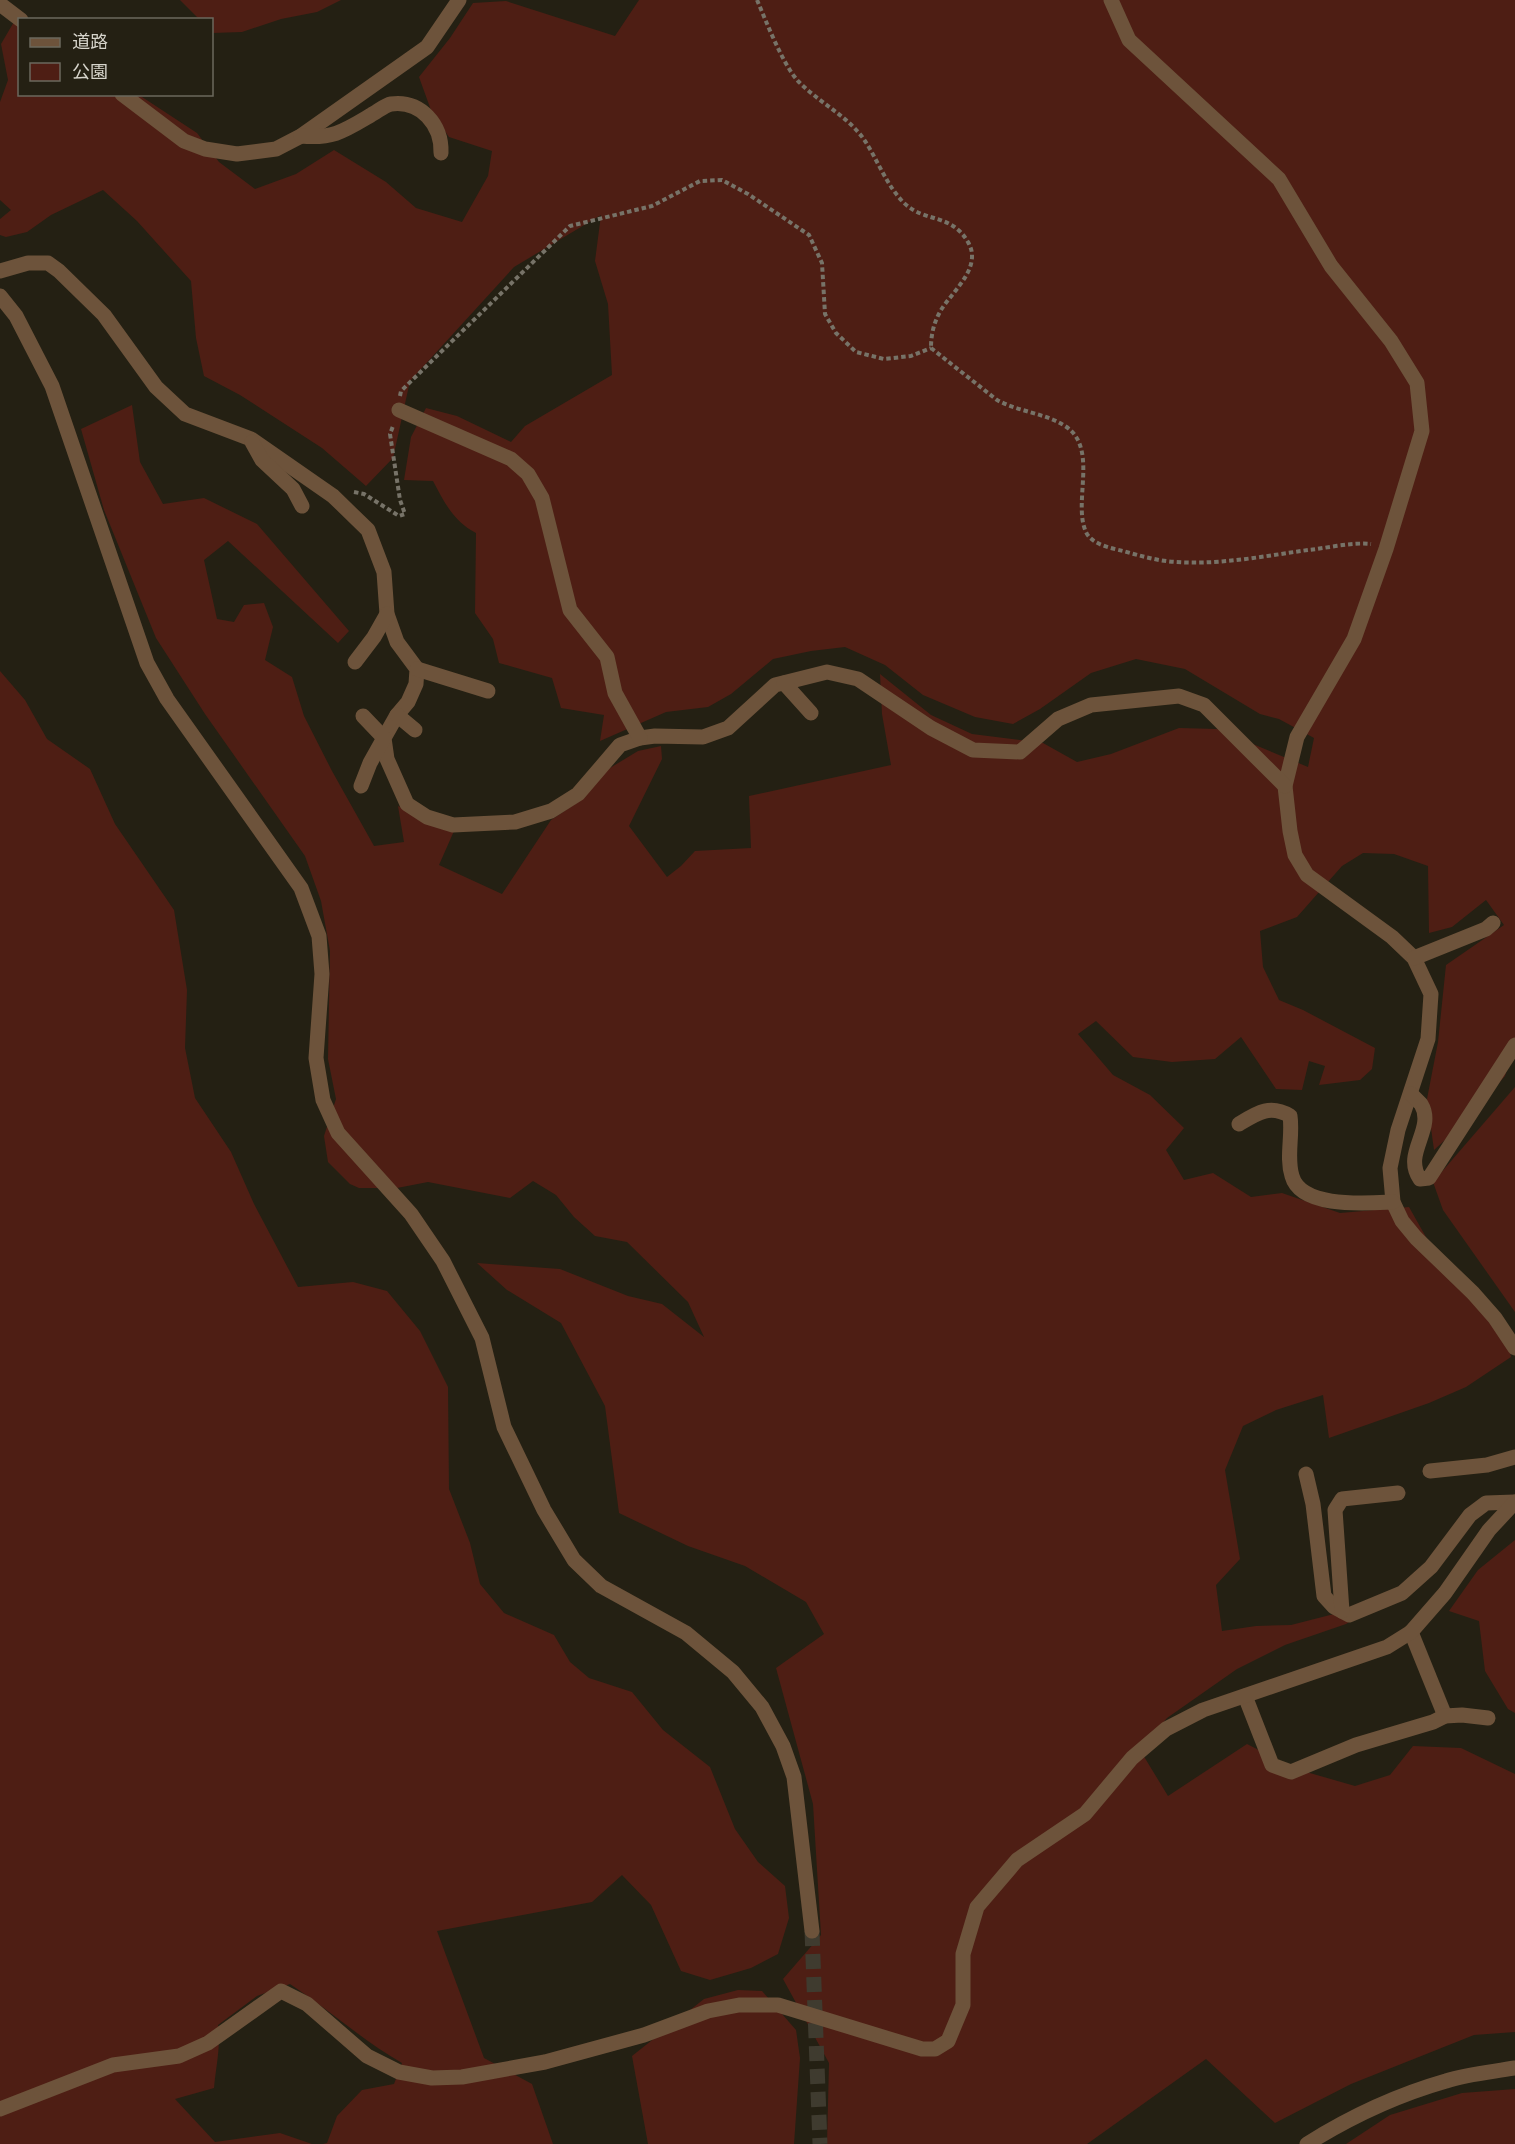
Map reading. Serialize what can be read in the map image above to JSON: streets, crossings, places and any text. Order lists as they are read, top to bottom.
{
  "legend": ["道路", "公園"]
}
